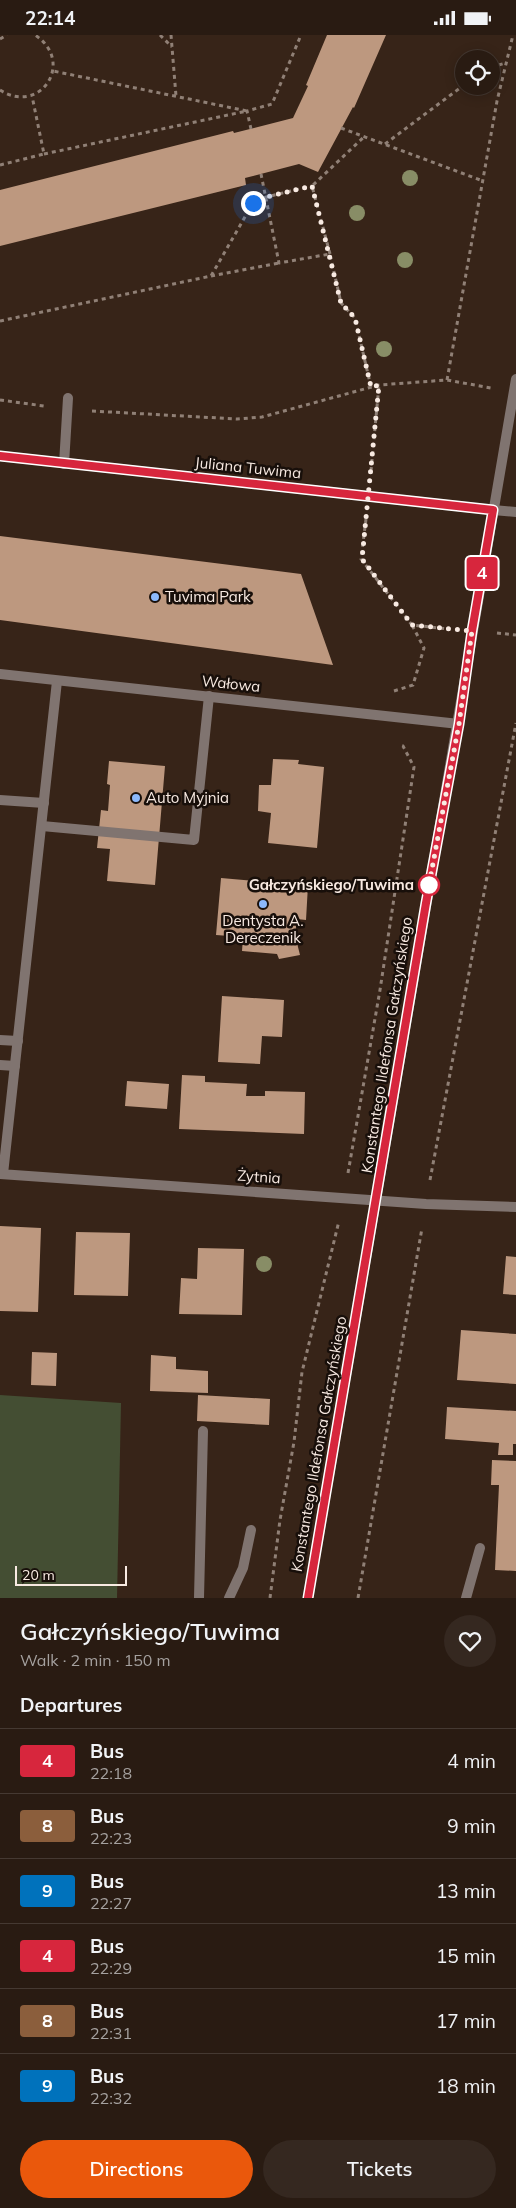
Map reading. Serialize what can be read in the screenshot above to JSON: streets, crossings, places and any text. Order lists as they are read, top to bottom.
{
  "streets": {
    "street": [
      "Juliana Tuwima",
      "Wałowa",
      "Konstantego Ildefonsa Gałczyńskiego",
      "Żytnia"
    ]
  },
  "crossings": [
    ["Juliana Tuwima", "Konstantego Ildefonsa Gałczyńskiego"],
    ["Wałowa", "Konstantego Ildefonsa Gałczyńskiego"],
    ["Konstantego Ildefonsa Gałczyńskiego", "Żytnia"]
  ],
  "places": [
    "Tuvima Park",
    "Auto Myjnia",
    "Gałczyńskiego/Tuwima",
    "Dentysta A. Dereczenik"
  ],
  "lines": ["bus line 4"],
  "scale_bar": "20 m",
  "page": {
    "status": "22:14",
    "on_map": "4",
    "scale": "20 m",
    "heading": [
      ["Gałczyńskiego/Tuwima", "Walk · 2 min · 150 m"],
      "Departures"
    ],
    "list": [
      {
        "mark": "4",
        "name": "Bus",
        "note": "22:18",
        "value": "4 min"
      },
      {
        "mark": "8",
        "name": "Bus",
        "note": "22:23",
        "value": "9 min"
      },
      {
        "mark": "9",
        "name": "Bus",
        "note": "22:27",
        "value": "13 min"
      },
      {
        "mark": "4",
        "name": "Bus",
        "note": "22:29",
        "value": "15 min"
      },
      {
        "mark": "8",
        "name": "Bus",
        "note": "22:31",
        "value": "17 min"
      },
      {
        "mark": "9",
        "name": "Bus",
        "note": "22:32",
        "value": "18 min"
      }
    ],
    "buttons": ["Directions", "Tickets"]
  }
}
